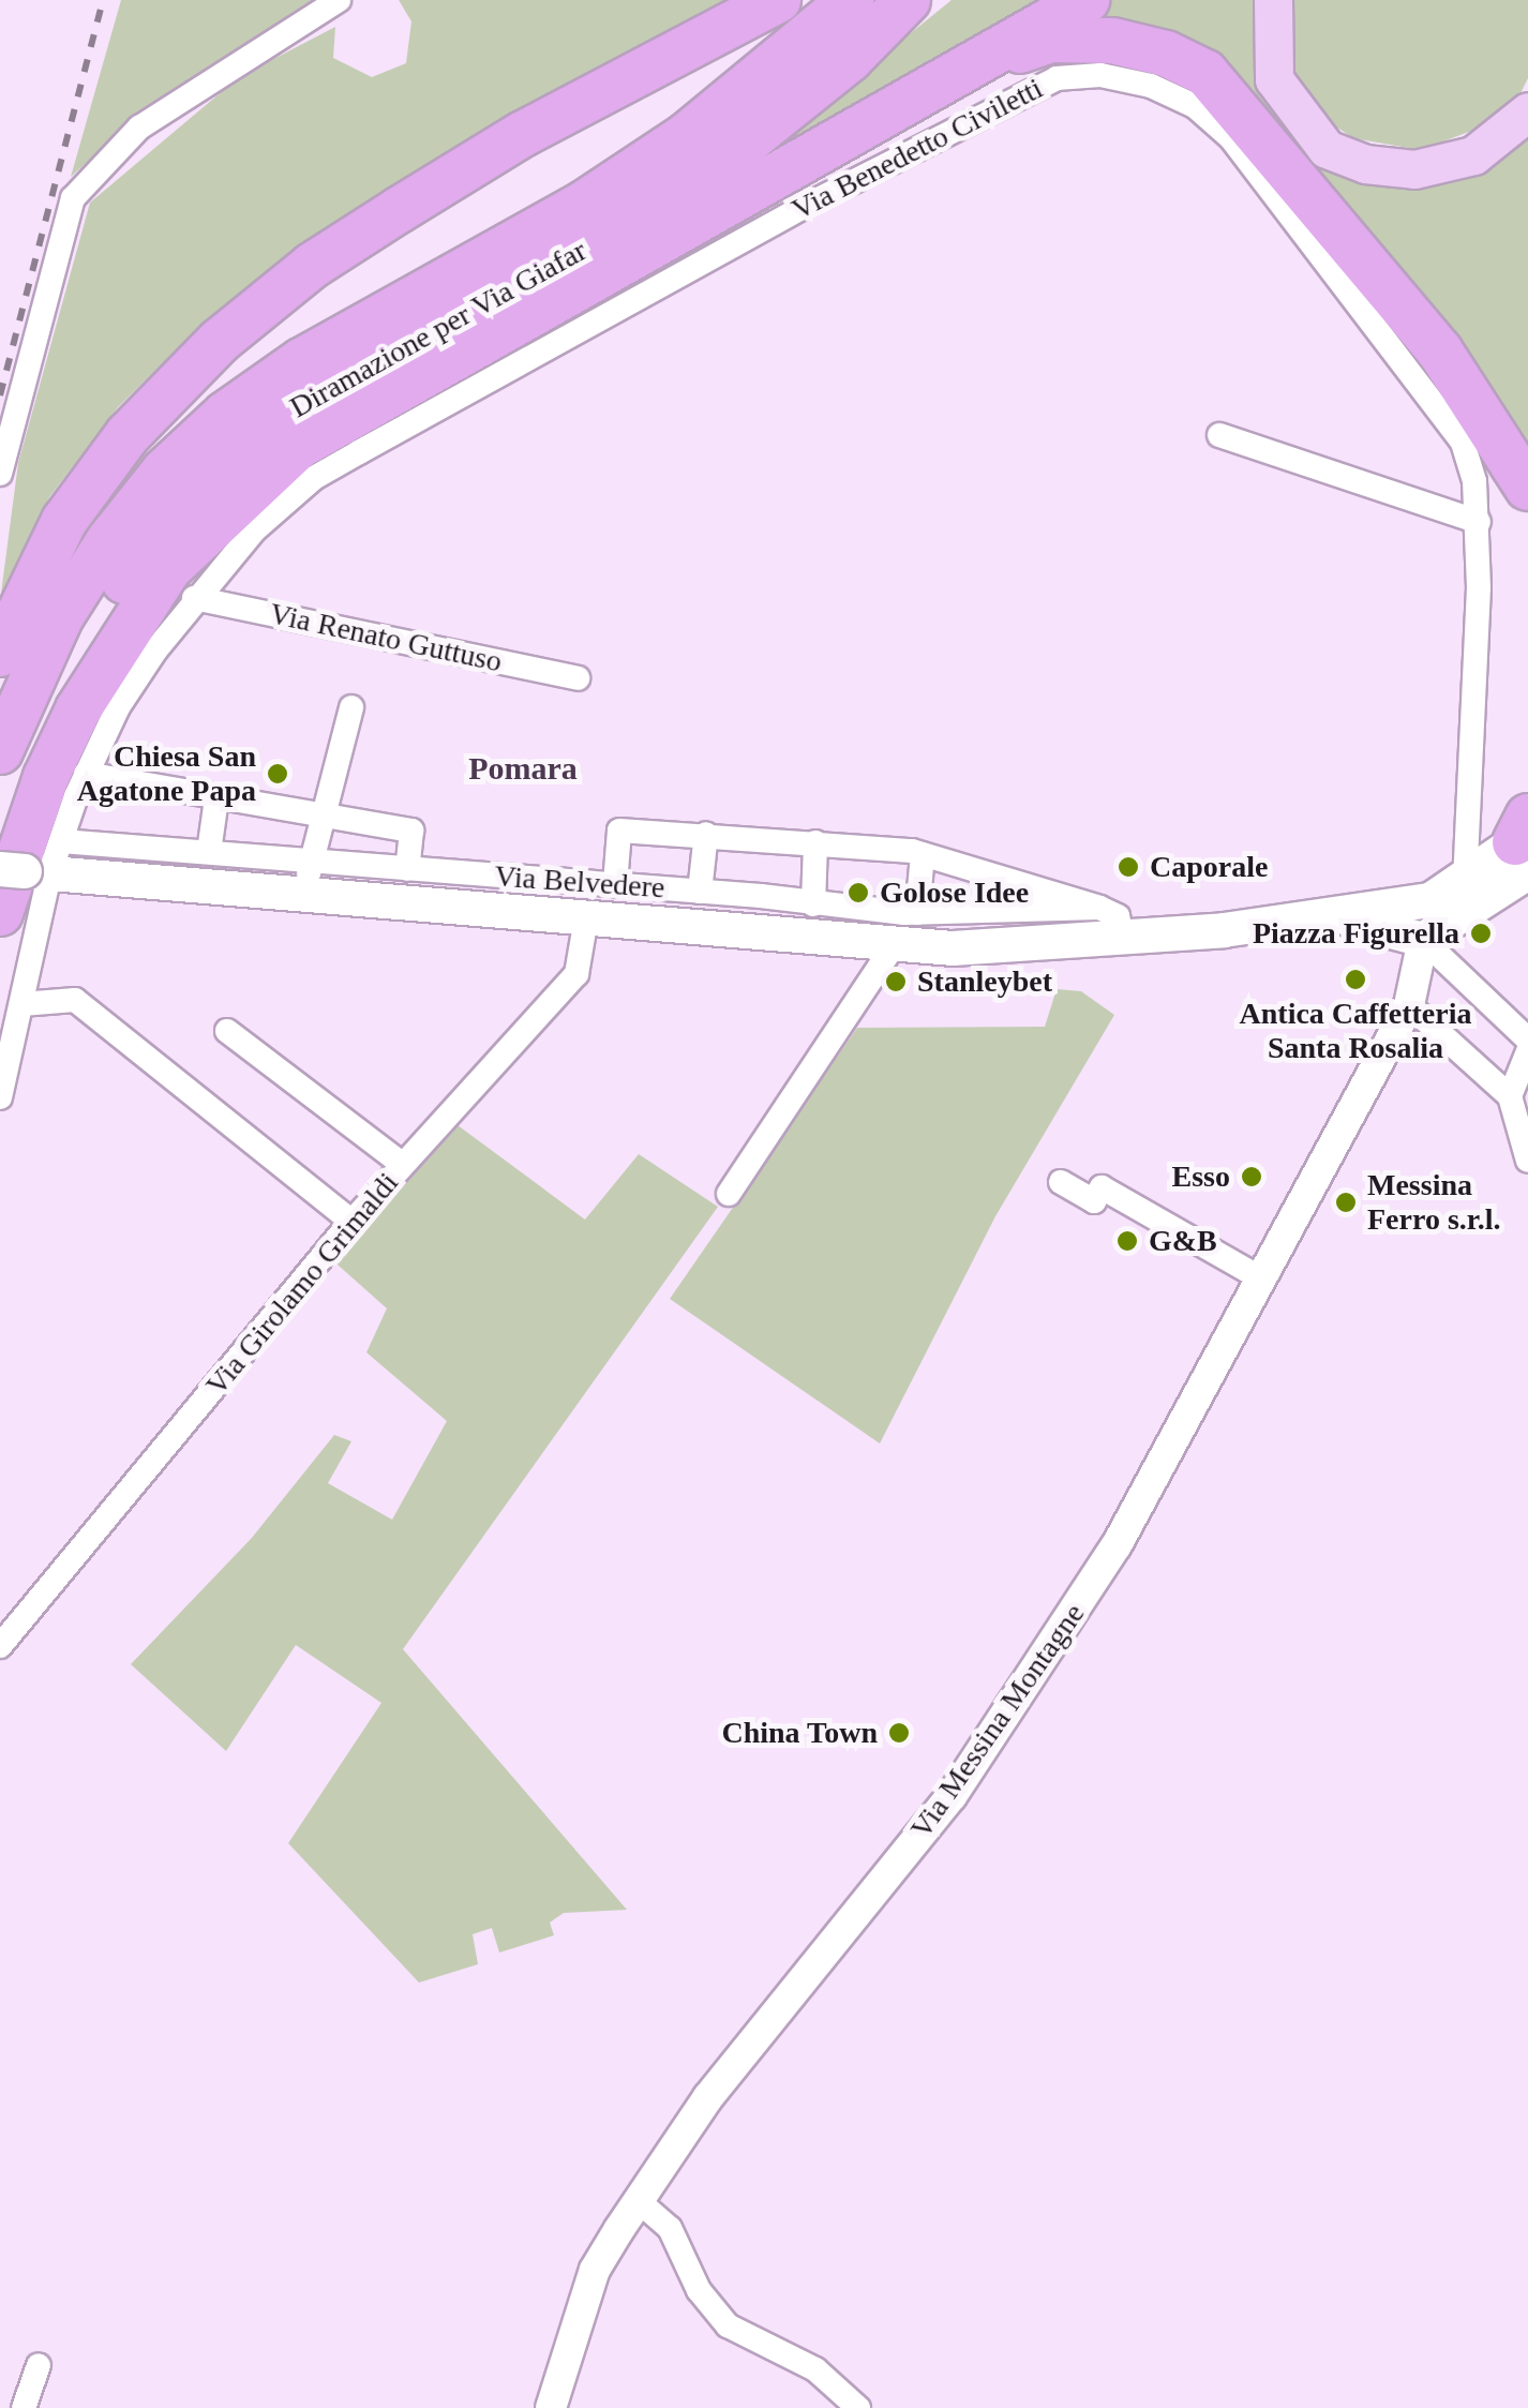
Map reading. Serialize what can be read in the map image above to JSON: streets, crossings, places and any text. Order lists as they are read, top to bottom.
{
  "streets": {
    "highway": ["Diramazione per Via Giafar"],
    "street": [
      "Via Benedetto Civiletti",
      "Via Renato Guttuso",
      "Via Belvedere",
      "Via Girolamo Grimaldi",
      "Via Messina Montagne"
    ]
  },
  "crossings": [
    ["Via Benedetto Civiletti", "Diramazione per Via Giafar"],
    ["Via Benedetto Civiletti", "Via Renato Guttuso"],
    ["Via Benedetto Civiletti", "Via Belvedere"],
    ["Diramazione per Via Giafar", "Via Belvedere"]
  ],
  "districts": ["Pomara"],
  "places": [
    "Chiesa San Agatone Papa",
    "Caporale",
    "Golose Idee",
    "Piazza Figurella",
    "Antica Caffetteria Santa Rosalia",
    "Stanleybet",
    "Esso",
    "Messina Ferro s.r.l.",
    "G&B",
    "China Town"
  ]
}
